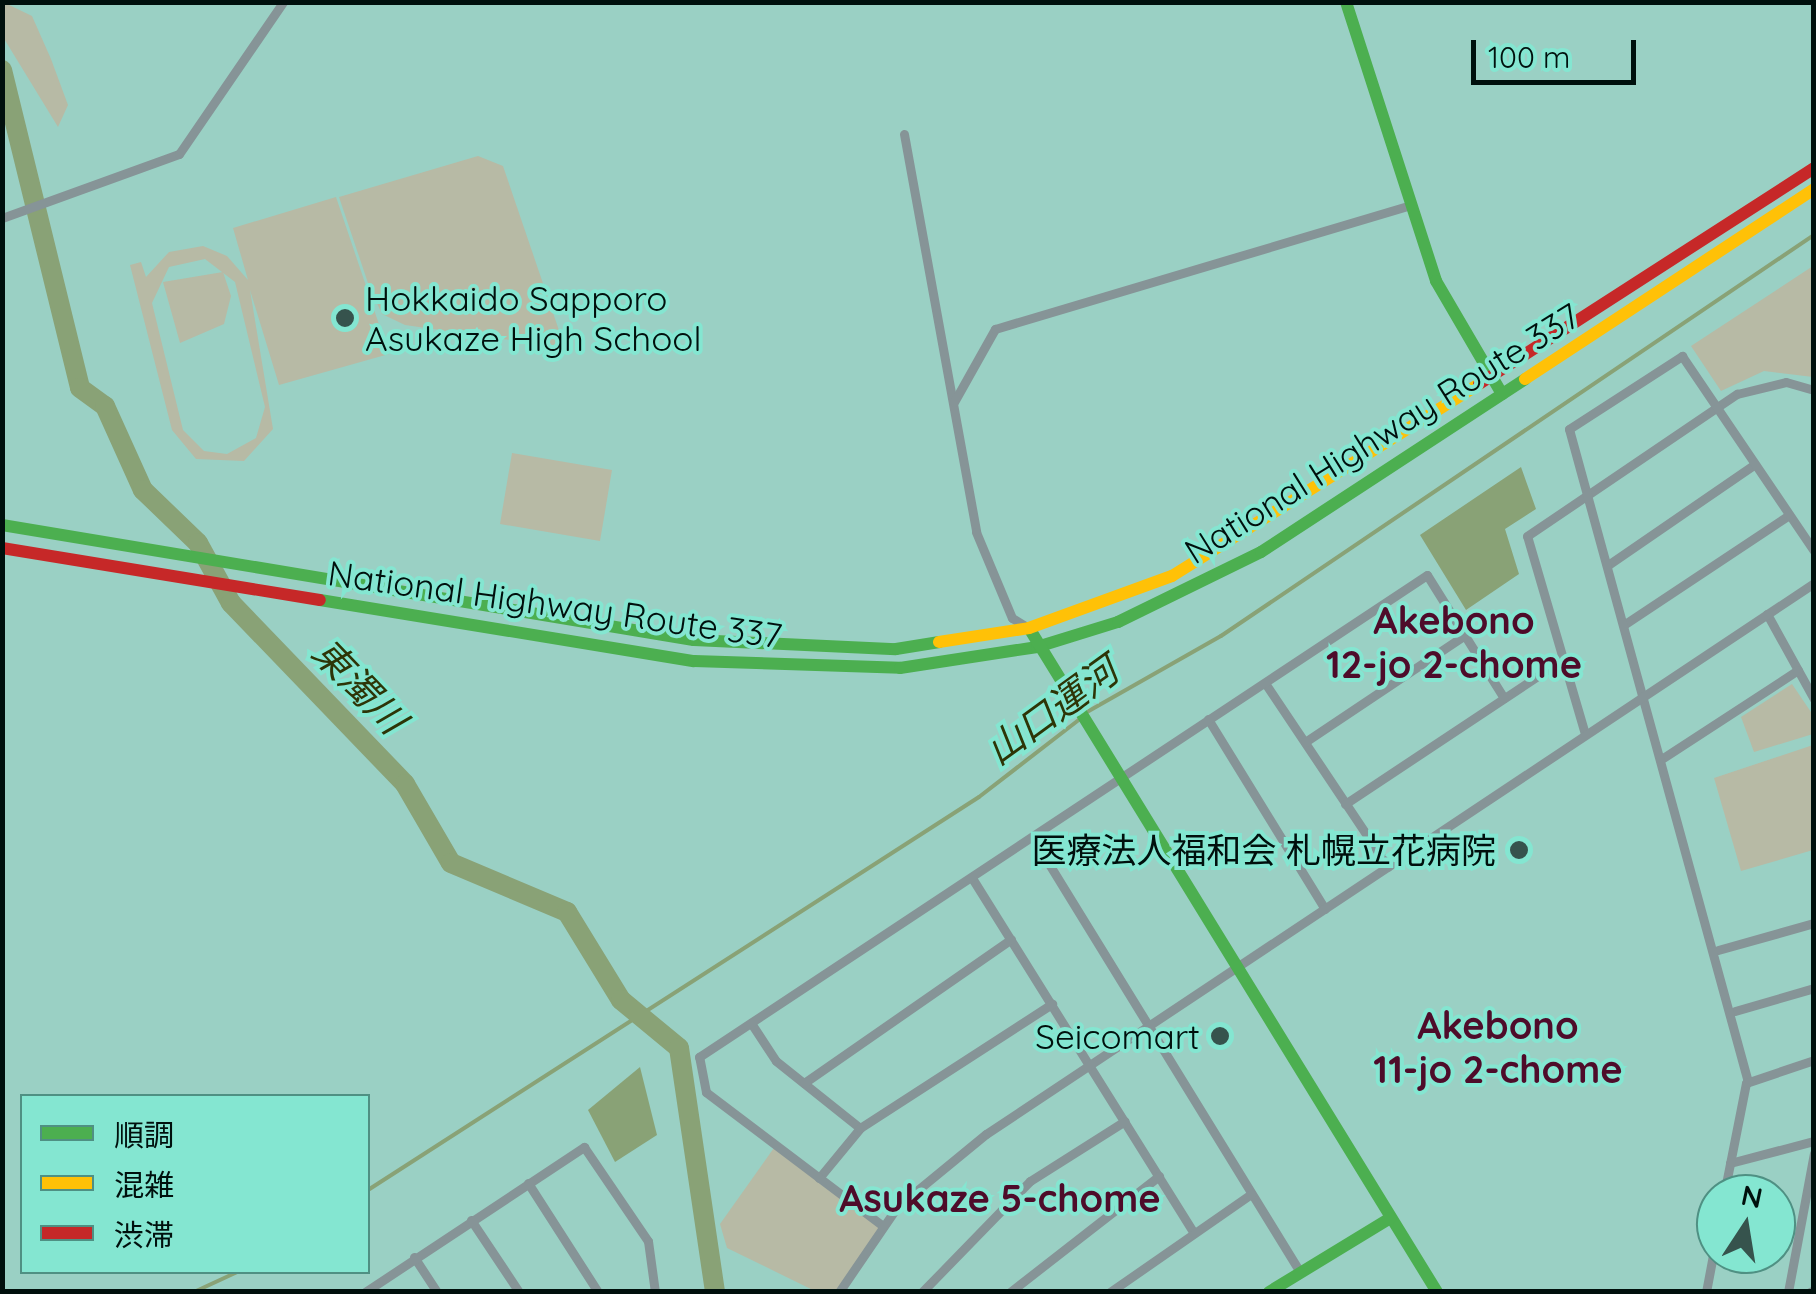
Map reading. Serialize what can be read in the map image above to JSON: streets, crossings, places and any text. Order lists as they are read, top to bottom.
{
  "streets": {
    "main road": ["National Highway Route 337"]
  },
  "districts": ["Akebono 12-jo 2-chome", "Akebono 11-jo 2-chome", "Asukaze 5-chome"],
  "water": ["東濁川", "山口運河"],
  "places": ["Hokkaido Sapporo Asukaze High School", "医療法人福和会 札幌立花病院", "Seicomart"],
  "legend": ["順調", "混雑", "渋滞"],
  "scale_bar": "100 m",
  "north": "top"
}
